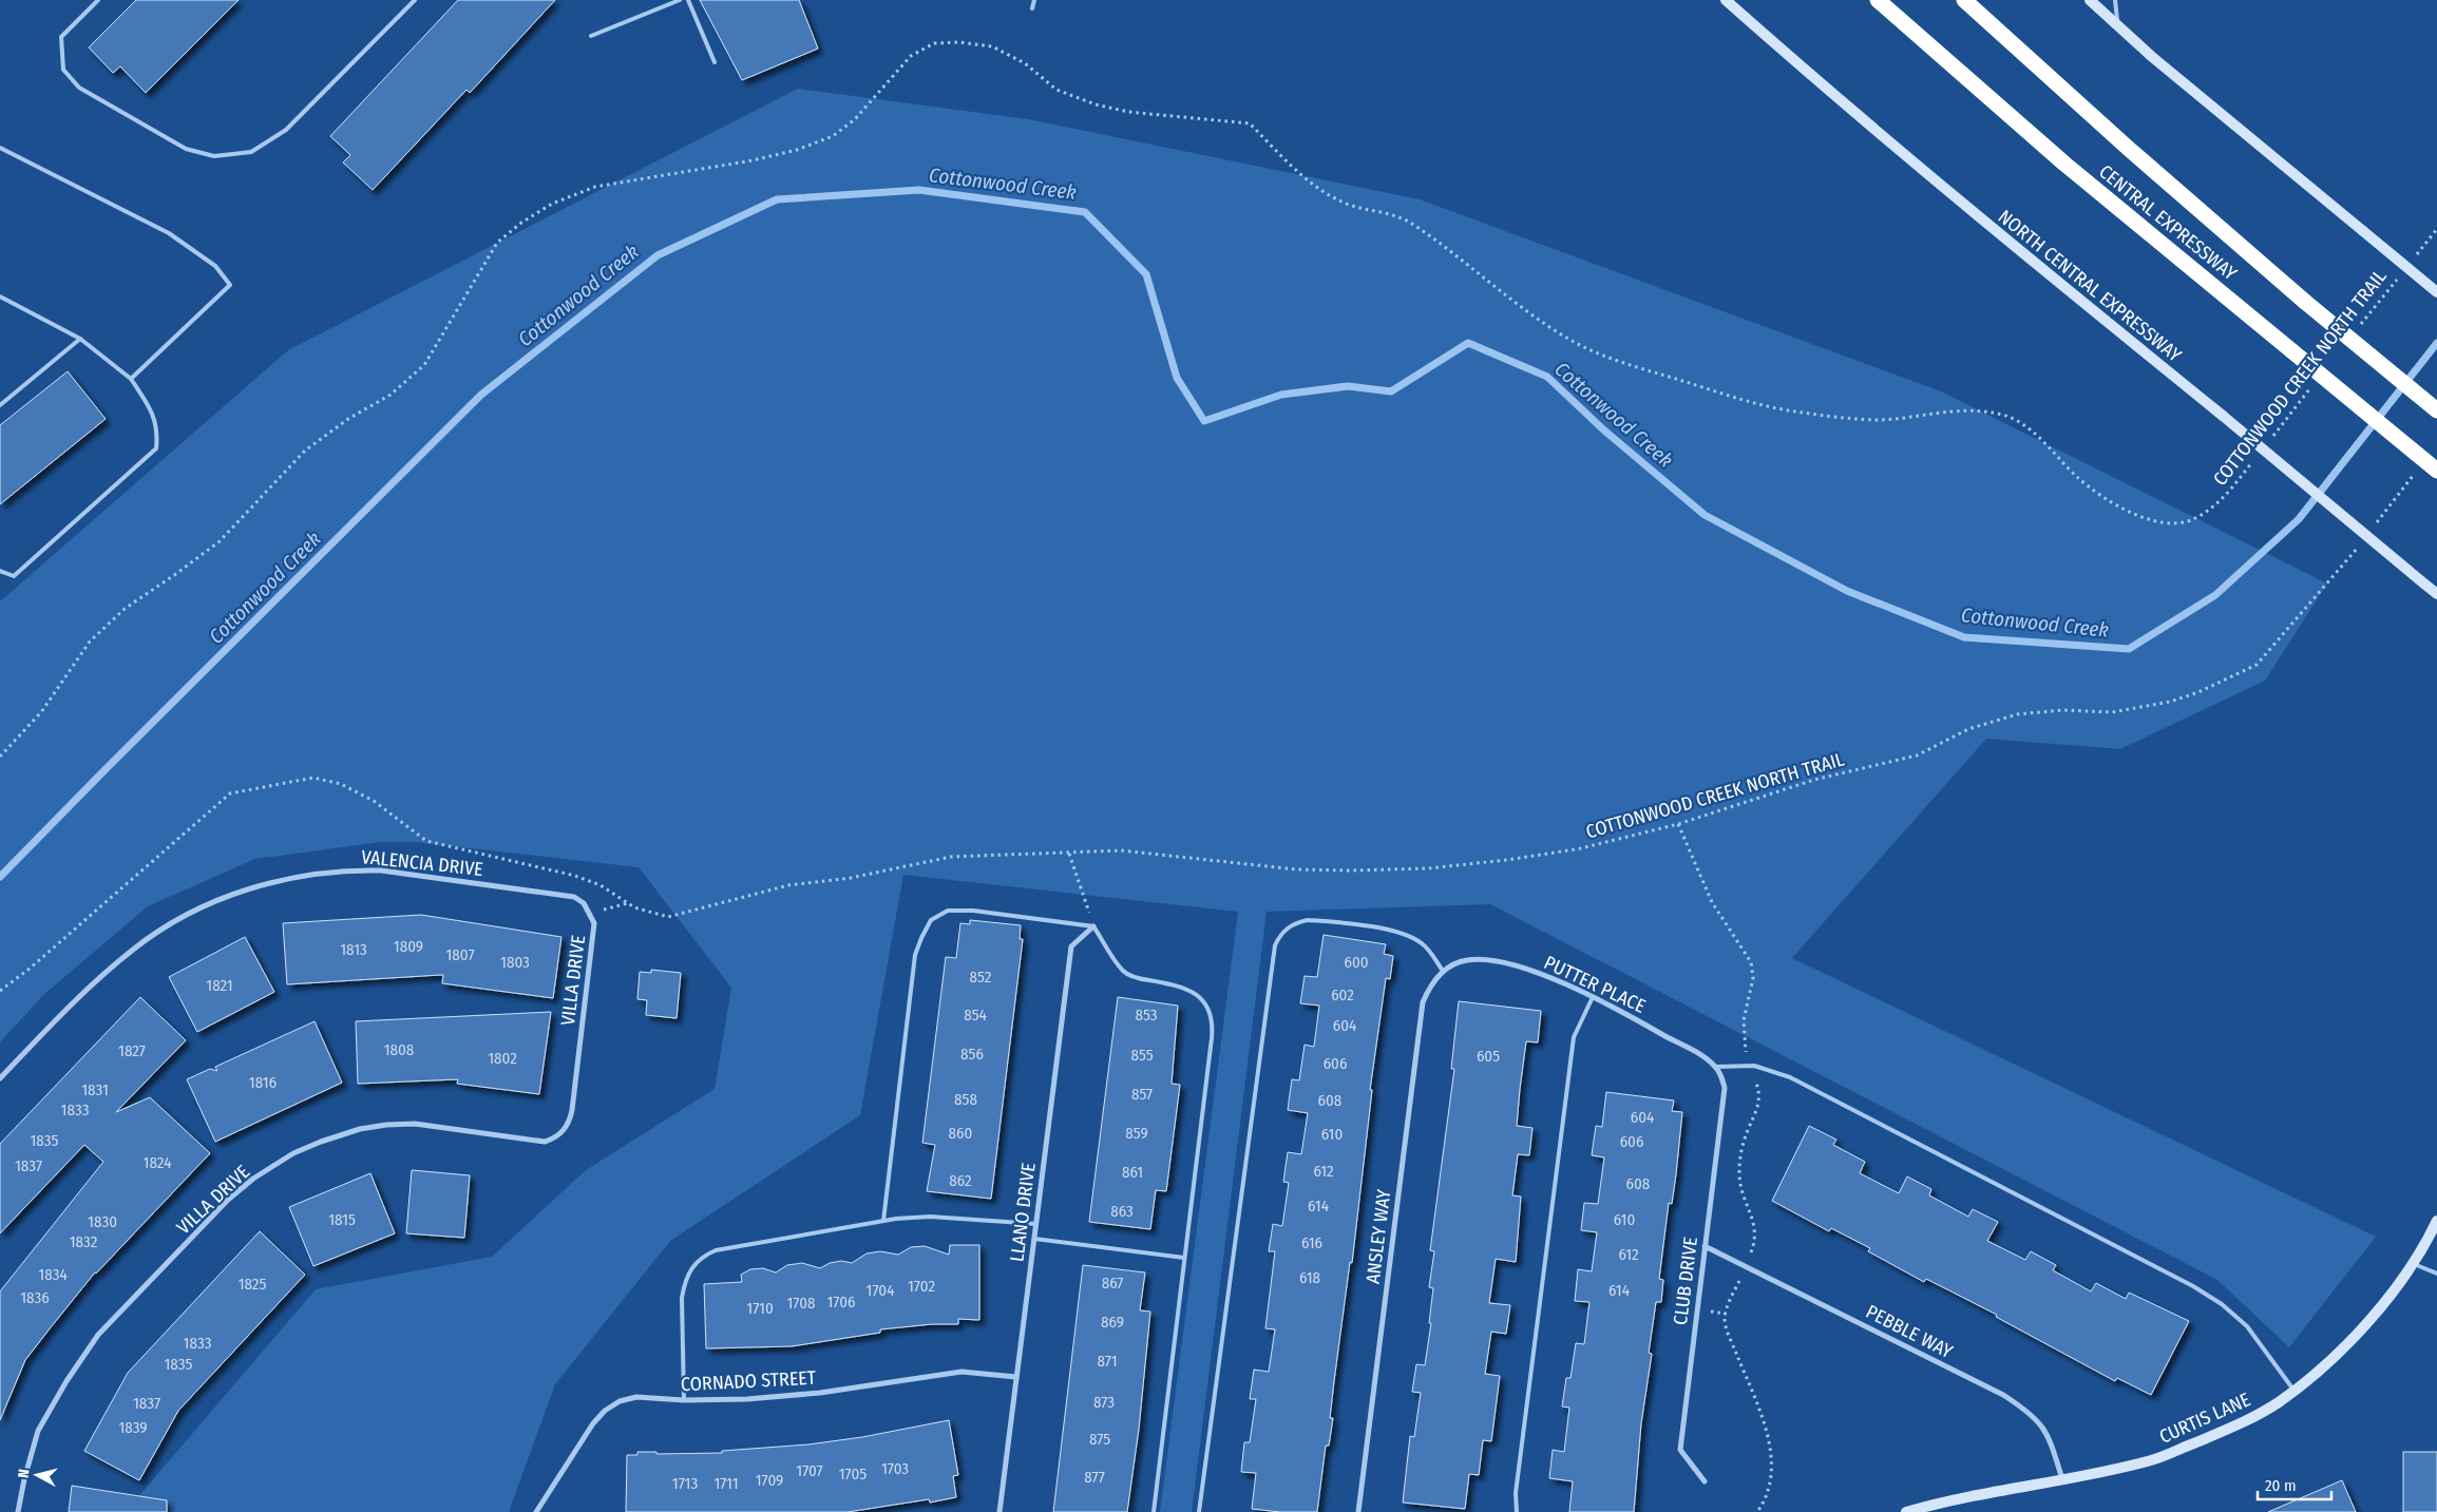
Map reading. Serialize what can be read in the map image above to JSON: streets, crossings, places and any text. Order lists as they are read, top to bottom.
{
  "streets": {
    "highway": ["CENTRAL EXPRESSWAY"],
    "main road": ["NORTH CENTRAL EXPRESSWAY", "CURTIS LANE"],
    "street": [
      "VALENCIA DRIVE",
      "VILLA DRIVE",
      "PUTTER PLACE",
      "LLANO DRIVE",
      "ANSLEY WAY",
      "CLUB DRIVE",
      "PEBBLE WAY",
      "CORNADO STREET"
    ],
    "path": ["COTTONWOOD CREEK NORTH TRAIL"]
  },
  "crossings": [
    ["VALENCIA DRIVE", "VILLA DRIVE"],
    ["PUTTER PLACE", "ANSLEY WAY"],
    ["PUTTER PLACE", "CLUB DRIVE"],
    ["LLANO DRIVE", "CORNADO STREET"],
    ["CLUB DRIVE", "PEBBLE WAY"],
    ["PEBBLE WAY", "CURTIS LANE"]
  ],
  "water": ["Cottonwood Creek"],
  "house_numbers": [
    "1809",
    "1813",
    "1807",
    "1803",
    "600",
    "852",
    "1821",
    "602",
    "854",
    "853",
    "604",
    "1808",
    "1827",
    "856",
    "855",
    "605",
    "1802",
    "606",
    "1816",
    "1831",
    "857",
    "858",
    "608",
    "1833",
    "604",
    "860",
    "859",
    "610",
    "1835",
    "606",
    "1824",
    "1837",
    "612",
    "861",
    "862",
    "608",
    "614",
    "863",
    "1815",
    "610",
    "1830",
    "1832",
    "616",
    "612",
    "1834",
    "618",
    "867",
    "1825",
    "1702",
    "1704",
    "614",
    "1836",
    "1706",
    "1708",
    "1710",
    "869",
    "1833",
    "871",
    "1835",
    "873",
    "1837",
    "1839",
    "875",
    "1703",
    "1707",
    "1705",
    "877",
    "1709",
    "1713",
    "1711"
  ],
  "scale_bar": "20 m",
  "north": "left"
}
